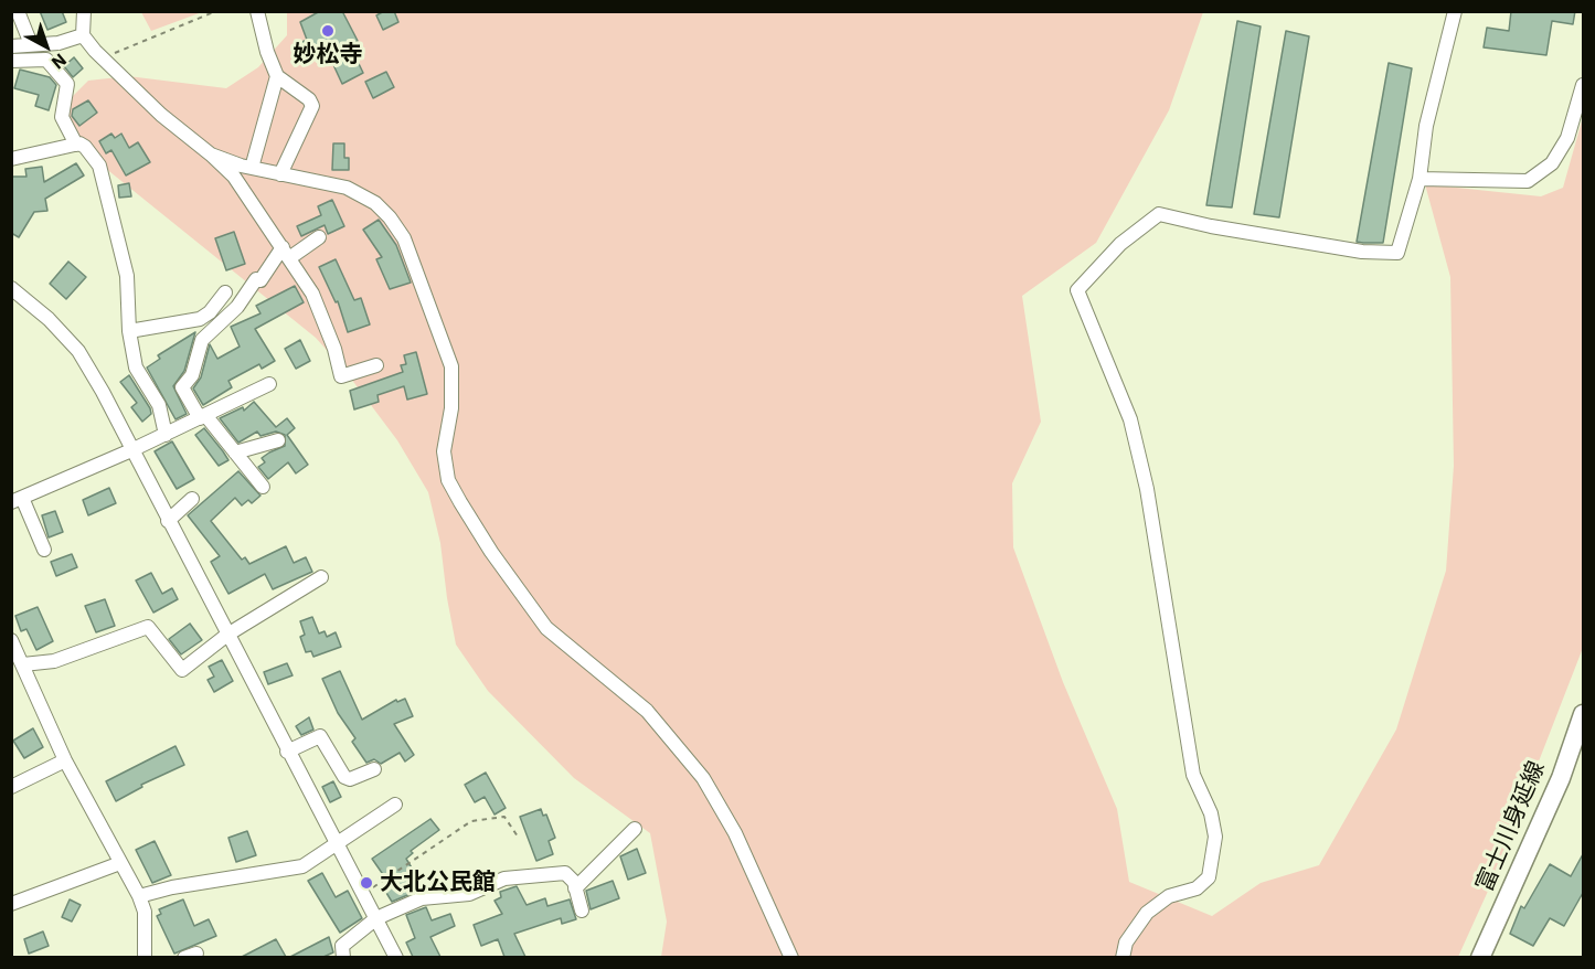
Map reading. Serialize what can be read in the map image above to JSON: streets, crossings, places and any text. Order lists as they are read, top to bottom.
{
  "streets": {
    "main road": ["富士川身延線"]
  },
  "places": ["妙松寺", "大北公民館"],
  "north": "bottom right"
}
